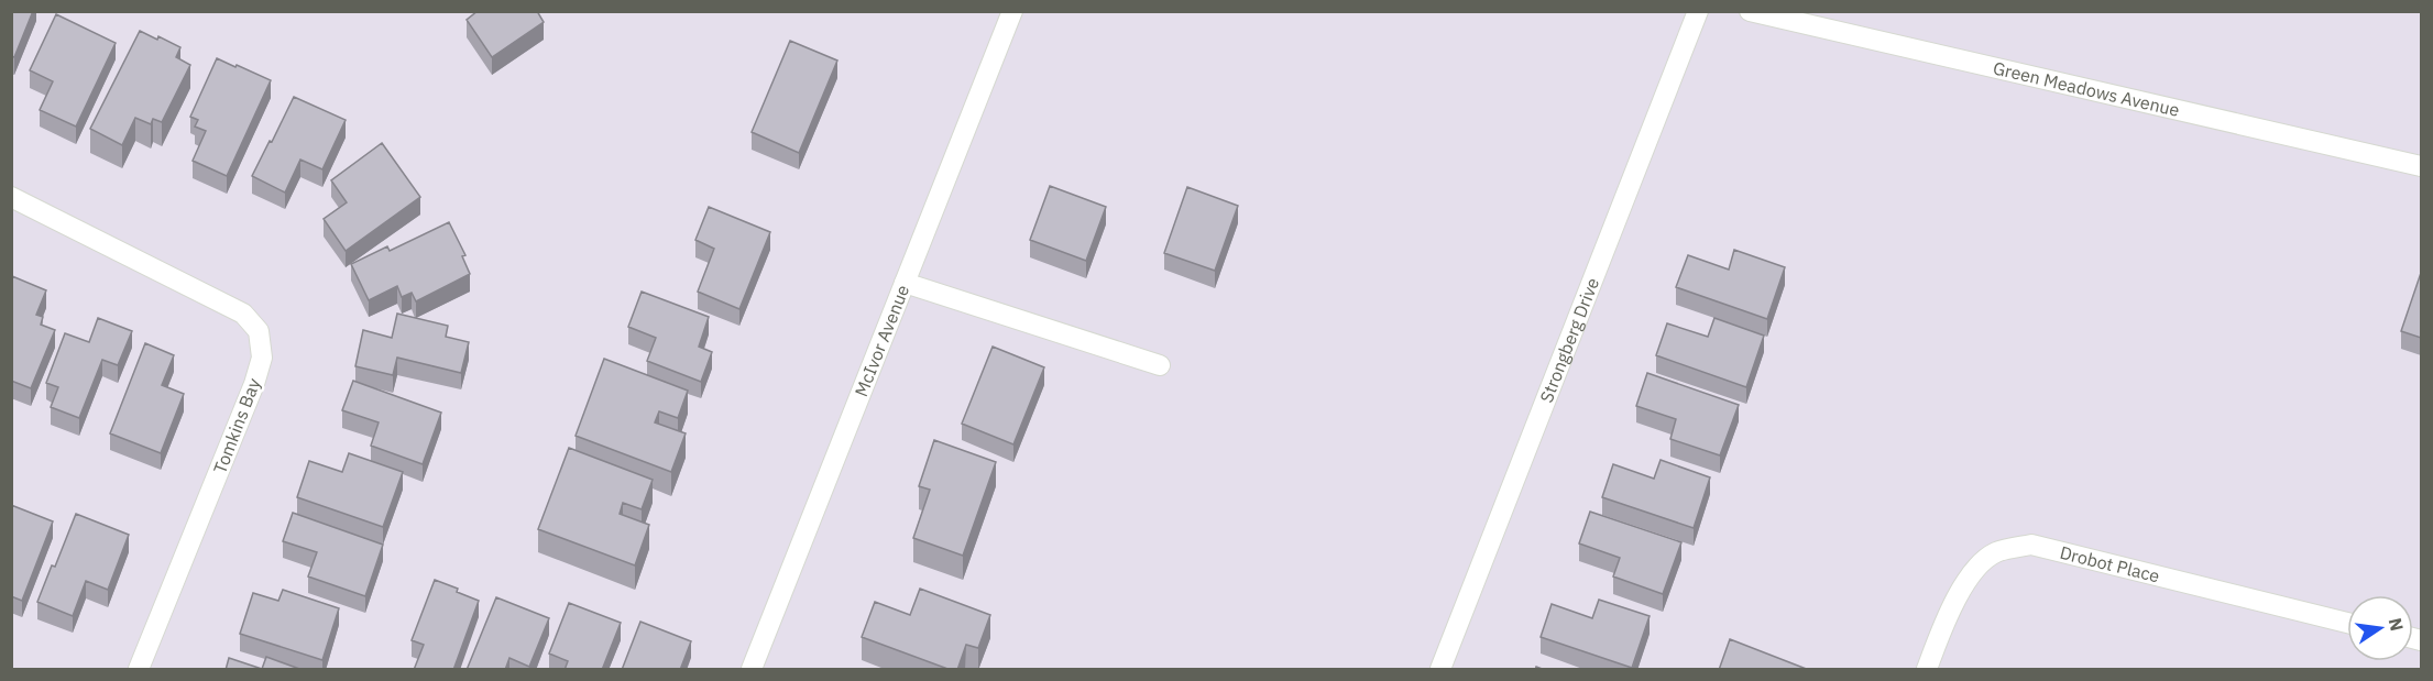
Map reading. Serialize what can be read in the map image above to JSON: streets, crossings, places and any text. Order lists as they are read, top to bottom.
{
  "streets": {
    "street": [
      "Green Meadows Avenue",
      "McIvor Avenue",
      "Strongberg Drive",
      "Tomkins Bay",
      "Drobot Place"
    ]
  },
  "north": "right"
}
